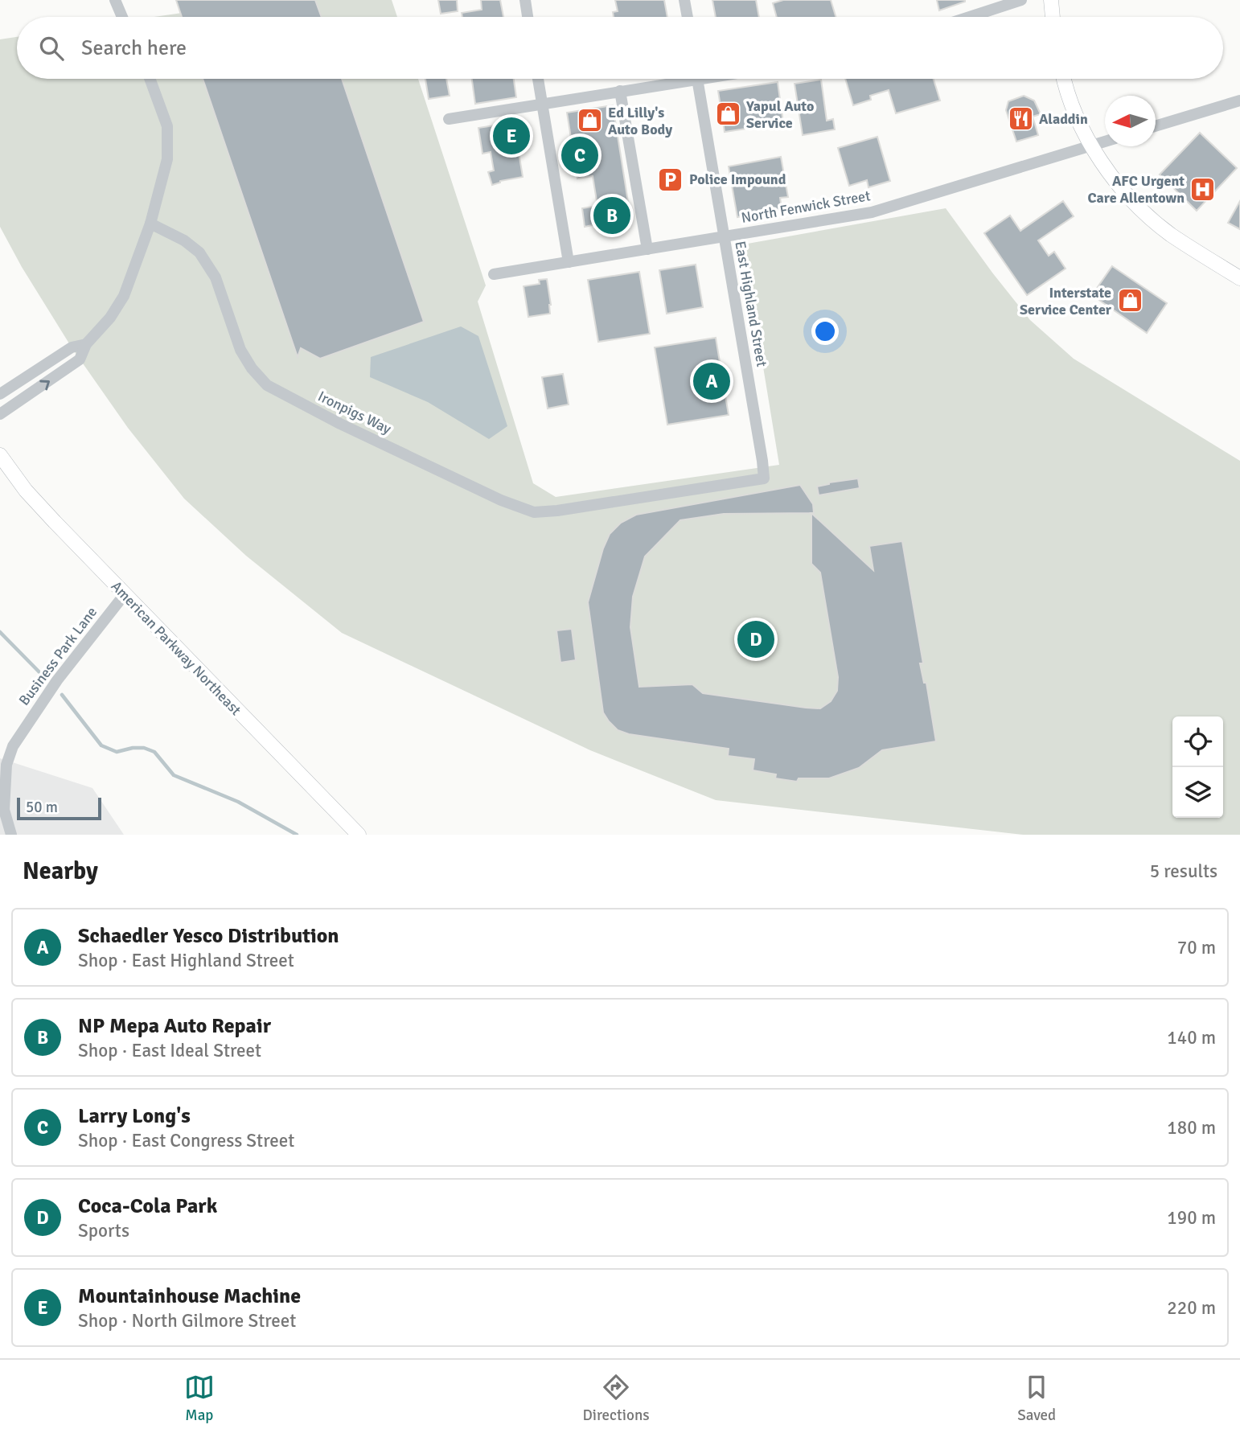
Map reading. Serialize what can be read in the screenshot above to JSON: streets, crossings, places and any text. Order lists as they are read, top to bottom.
{
  "streets": {
    "main road": ["American Parkway Northeast"],
    "street": [
      "North Fenwick Street",
      "East Highland Street",
      "Ironpigs Way",
      "Business Park Lane"
    ]
  },
  "crossings": [
    ["North Fenwick Street", "East Highland Street"],
    ["East Highland Street", "Ironpigs Way"],
    ["American Parkway Northeast", "Business Park Lane"]
  ],
  "places": {
    "shop": ["Yapul Auto Service", "Ed Lilly's Auto Body", "Interstate Service Center"],
    "restaurant": ["Aladdin"],
    "parking": ["Police Impound"],
    "hospital": ["AFC Urgent Care Allentown"]
  },
  "scale_bar": "50 m",
  "north": "left",
  "page": {
    "search": "Search here",
    "pins": [
      "E",
      "C",
      "B",
      "A",
      "D"
    ],
    "scale": "50 m",
    "heading": ["Nearby", "5 results"],
    "list": [
      {
        "mark": "A",
        "name": "Schaedler Yesco Distribution",
        "note": "Shop · East Highland Street",
        "value": "70 m"
      },
      {
        "mark": "B",
        "name": "NP Mepa Auto Repair",
        "note": "Shop · East Ideal Street",
        "value": "140 m"
      },
      {
        "mark": "C",
        "name": "Larry Long's",
        "note": "Shop · East Congress Street",
        "value": "180 m"
      },
      {
        "mark": "D",
        "name": "Coca-Cola Park",
        "note": "Sports",
        "value": "190 m"
      },
      {
        "mark": "E",
        "name": "Mountainhouse Machine",
        "note": "Shop · North Gilmore Street",
        "value": "220 m"
      }
    ],
    "nav": ["Map", "Directions", "Saved"]
  }
}
